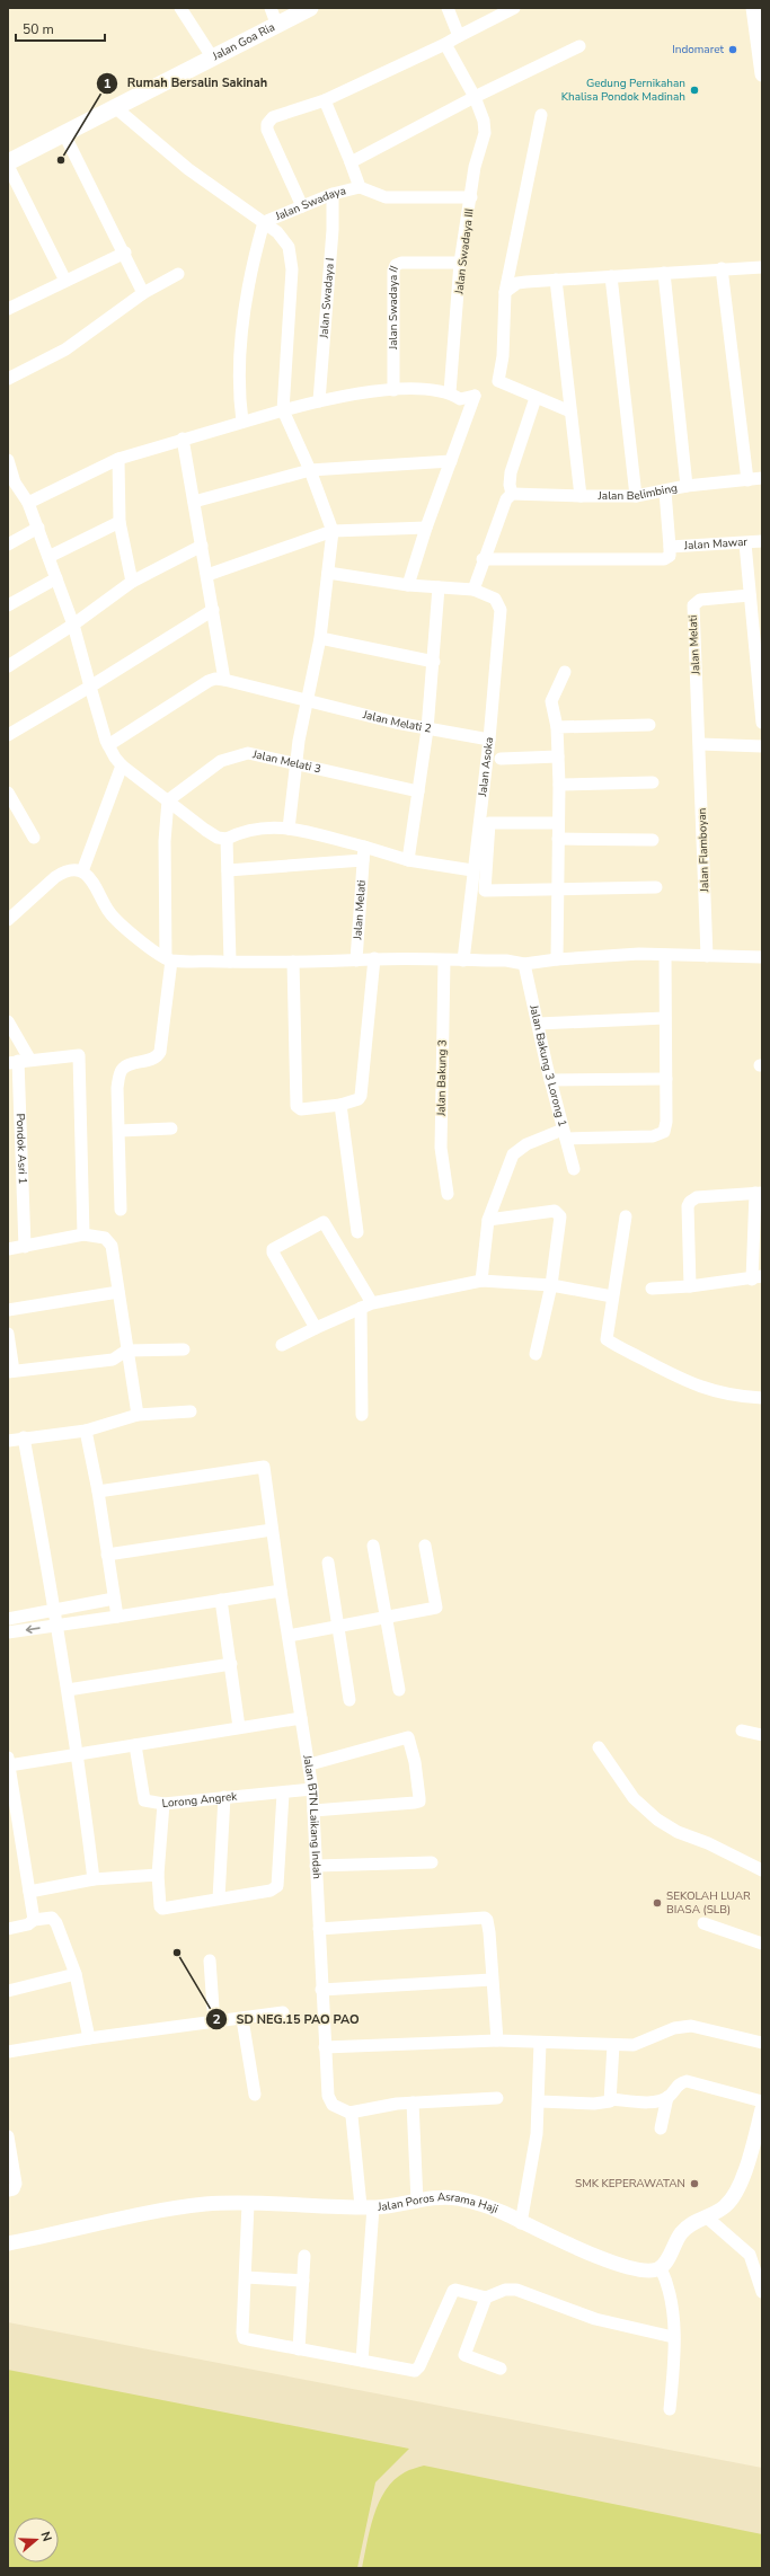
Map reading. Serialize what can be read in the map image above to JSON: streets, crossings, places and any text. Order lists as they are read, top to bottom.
{
  "streets": {
    "main road": ["Jalan Goa Ria"],
    "street": [
      "Jalan Swadaya",
      "Jalan Swadaya III",
      "Jalan Swadaya I",
      "Jalan Swadaya II",
      "Jalan Belimbing",
      "Jalan Mawar",
      "Jalan Melati",
      "Jalan Melati 2",
      "Jalan Melati 3",
      "Jalan Asoka",
      "Jalan Flamboyan",
      "Jalan Bakung 3 Lorong 1",
      "Jalan Bakung 3",
      "Pondok Asri 1",
      "Lorong Angrek",
      "Jalan BTN Laikang Indah",
      "Jalan Poros Asrama Haji"
    ]
  },
  "crossings": [
    ["Jalan Swadaya", "Jalan Swadaya III"],
    ["Jalan Swadaya", "Jalan Swadaya I"],
    ["Jalan Swadaya III", "Jalan Swadaya II"],
    ["Jalan Melati", "Jalan Flamboyan"],
    ["Jalan Melati 2", "Jalan Asoka"],
    ["Lorong Angrek", "Jalan BTN Laikang Indah"]
  ],
  "places": [
    "Indomaret",
    "Gedung Pernikahan Khalisa Pondok Madinah",
    "Rumah Bersalin Sakinah",
    "SEKOLAH LUAR BIASA (SLB)",
    "SD NEG.15 PAO PAO",
    "SMK KEPERAWATAN"
  ],
  "scale_bar": "50 m",
  "north": "right"
}
